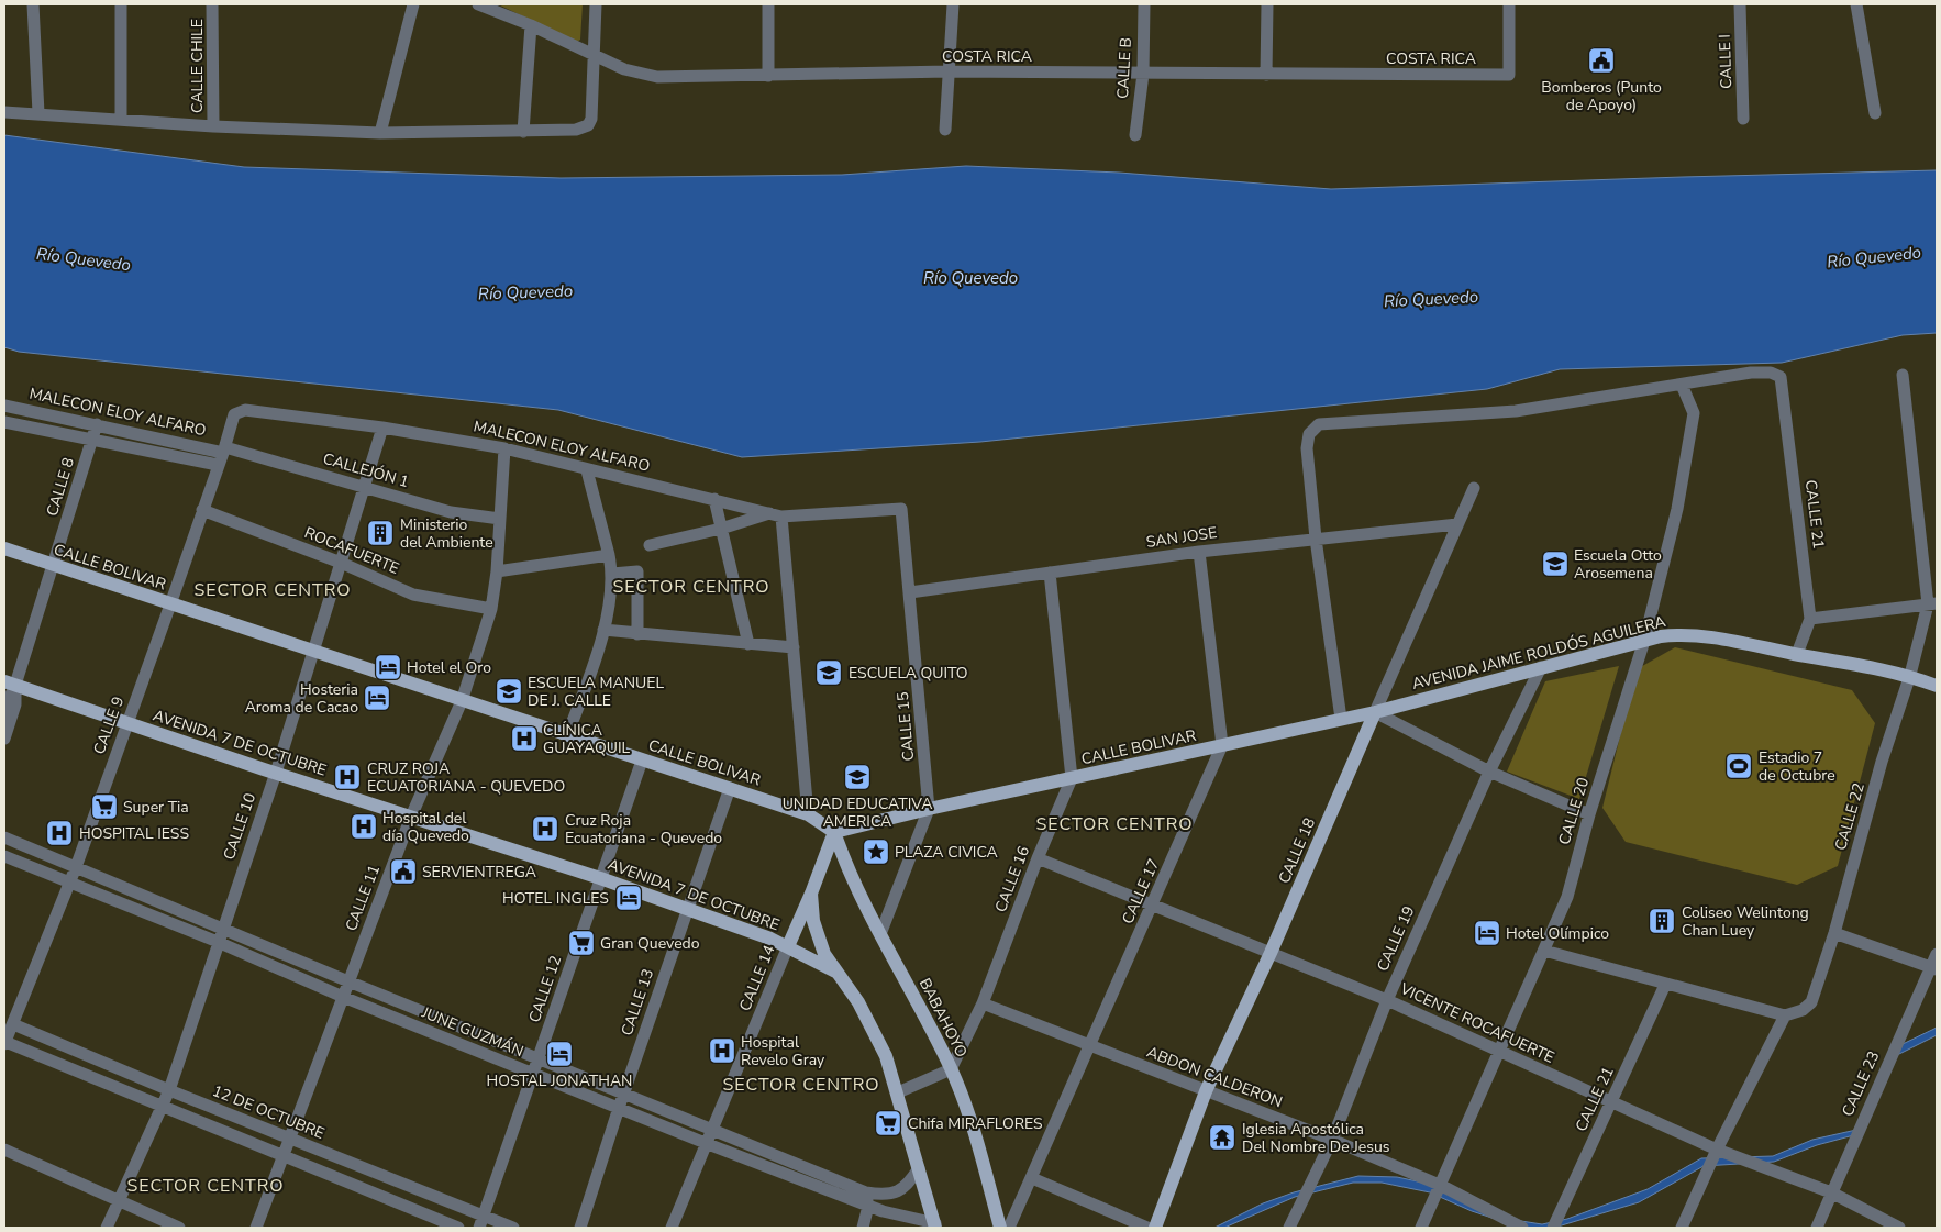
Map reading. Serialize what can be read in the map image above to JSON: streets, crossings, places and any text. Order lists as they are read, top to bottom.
{
  "streets": {
    "main road": [
      "CALLE BOLIVAR",
      "AVENIDA JAIME ROLDÓS AGUILERA",
      "AVENIDA 7 DE OCTUBRE",
      "CALLE 18",
      "CALLE 14",
      "BABAHOYO"
    ],
    "street": [
      "COSTA RICA",
      "CALLE I",
      "CALLE CHILE",
      "CALLE B",
      "MALECON ELOY ALFARO",
      "CALLEJÓN 1",
      "CALLE 8",
      "CALLE 21",
      "SAN JOSE",
      "ROCAFUERTE",
      "CALLE 9",
      "CALLE 15",
      "CALLE 20",
      "CALLE 22",
      "CALLE 10",
      "CALLE 16",
      "CALLE 17",
      "CALLE 11",
      "CALLE 19",
      "CALLE 12",
      "CALLE 13",
      "VICENTE ROCAFUERTE",
      "JUNE GUZMÁN",
      "ABDON CALDERON",
      "CALLE 23",
      "12 DE OCTUBRE"
    ]
  },
  "crossings": [
    ["COSTA RICA", "CALLE B"],
    ["MALECON ELOY ALFARO", "CALLEJÓN 1"],
    ["MALECON ELOY ALFARO", "CALLE 8"],
    ["MALECON ELOY ALFARO", "CALLE 9"],
    ["MALECON ELOY ALFARO", "CALLE 15"],
    ["MALECON ELOY ALFARO", "CALLE 10"],
    ["MALECON ELOY ALFARO", "CALLE 11"],
    ["CALLEJÓN 1", "CALLE 9"],
    ["CALLEJÓN 1", "CALLE 10"],
    ["CALLEJÓN 1", "CALLE 11"],
    ["CALLE 8", "CALLE BOLIVAR"],
    ["CALLE 8", "AVENIDA 7 DE OCTUBRE"],
    ["CALLE 21", "AVENIDA JAIME ROLDÓS AGUILERA"],
    ["CALLE 21", "CALLE 20"],
    ["CALLE 21", "VICENTE ROCAFUERTE"],
    ["SAN JOSE", "CALLE 15"],
    ["SAN JOSE", "CALLE 18"],
    ["SAN JOSE", "CALLE 16"],
    ["ROCAFUERTE", "CALLE 9"],
    ["ROCAFUERTE", "CALLE 10"],
    ["ROCAFUERTE", "CALLE 11"],
    ["CALLE BOLIVAR", "AVENIDA JAIME ROLDÓS AGUILERA"],
    ["CALLE BOLIVAR", "CALLE 9"],
    ["CALLE BOLIVAR", "CALLE 15"],
    ["CALLE BOLIVAR", "CALLE 10"],
    ["CALLE BOLIVAR", "CALLE 18"],
    ["CALLE BOLIVAR", "CALLE 16"],
    ["CALLE BOLIVAR", "CALLE 17"],
    ["CALLE BOLIVAR", "CALLE 11"],
    ["CALLE BOLIVAR", "CALLE 14"],
    ["CALLE BOLIVAR", "CALLE 12"],
    ["CALLE BOLIVAR", "CALLE 13"],
    ["CALLE BOLIVAR", "BABAHOYO"],
    ["AVENIDA JAIME ROLDÓS AGUILERA", "CALLE 20"],
    ["AVENIDA JAIME ROLDÓS AGUILERA", "CALLE 22"],
    ["AVENIDA JAIME ROLDÓS AGUILERA", "CALLE 18"],
    ["AVENIDA JAIME ROLDÓS AGUILERA", "CALLE 19"],
    ["CALLE 9", "AVENIDA 7 DE OCTUBRE"],
    ["CALLE 9", "JUNE GUZMÁN"],
    ["CALLE 9", "12 DE OCTUBRE"],
    ["CALLE 15", "BABAHOYO"],
    ["AVENIDA 7 DE OCTUBRE", "CALLE 10"],
    ["AVENIDA 7 DE OCTUBRE", "CALLE 11"],
    ["AVENIDA 7 DE OCTUBRE", "CALLE 14"],
    ["AVENIDA 7 DE OCTUBRE", "CALLE 12"],
    ["AVENIDA 7 DE OCTUBRE", "CALLE 13"],
    ["AVENIDA 7 DE OCTUBRE", "JUNE GUZMÁN"],
    ["CALLE 20", "VICENTE ROCAFUERTE"],
    ["CALLE 20", "ABDON CALDERON"],
    ["CALLE 10", "JUNE GUZMÁN"],
    ["CALLE 10", "12 DE OCTUBRE"],
    ["CALLE 18", "VICENTE ROCAFUERTE"],
    ["CALLE 18", "ABDON CALDERON"],
    ["CALLE 16", "BABAHOYO"],
    ["CALLE 16", "VICENTE ROCAFUERTE"],
    ["CALLE 16", "ABDON CALDERON"],
    ["CALLE 17", "VICENTE ROCAFUERTE"],
    ["CALLE 17", "ABDON CALDERON"],
    ["CALLE 11", "JUNE GUZMÁN"],
    ["CALLE 11", "12 DE OCTUBRE"],
    ["CALLE 19", "VICENTE ROCAFUERTE"],
    ["CALLE 19", "ABDON CALDERON"],
    ["CALLE 14", "BABAHOYO"],
    ["CALLE 14", "JUNE GUZMÁN"],
    ["CALLE 12", "JUNE GUZMÁN"],
    ["CALLE 12", "12 DE OCTUBRE"],
    ["CALLE 13", "JUNE GUZMÁN"],
    ["VICENTE ROCAFUERTE", "CALLE 23"]
  ],
  "districts": [
    "SECTOR CENTRO",
    "SECTOR CENTRO",
    "SECTOR CENTRO",
    "SECTOR CENTRO",
    "SECTOR CENTRO"
  ],
  "water": ["Río Quevedo"],
  "places": {
    "public building": ["Bomberos (Punto de Apoyo)", "SERVIENTREGA"],
    "building": ["Ministerio del Ambiente", "Coliseo Welintong Chan Luey"],
    "school or university": [
      "Escuela Otto Arosemena",
      "ESCUELA QUITO",
      "ESCUELA MANUEL DE J. CALLE",
      "UNIDAD EDUCATIVA AMERICA"
    ],
    "hotel": [
      "Hotel el Oro",
      "Hosteria Aroma de Cacao",
      "HOTEL INGLES",
      "Hotel Olímpico",
      "HOSTAL JONATHAN"
    ],
    "hospital": [
      "CLÍNICA GUAYAQUIL",
      "CRUZ ROJA ECUATORIANA - QUEVEDO",
      "Hospital del día Quevedo",
      "Cruz Roja Ecuatoriana - Quevedo",
      "HOSPITAL IESS",
      "Hospital Revelo Gray"
    ],
    "sports": ["Estadio 7 de Octubre"],
    "supermarket": ["Super Tia", "Gran Quevedo", "Chifa MIRAFLORES"],
    "place": ["PLAZA CIVICA"],
    "temple": ["Iglesia Apostólica Del Nombre De Jesus"]
  }
}
